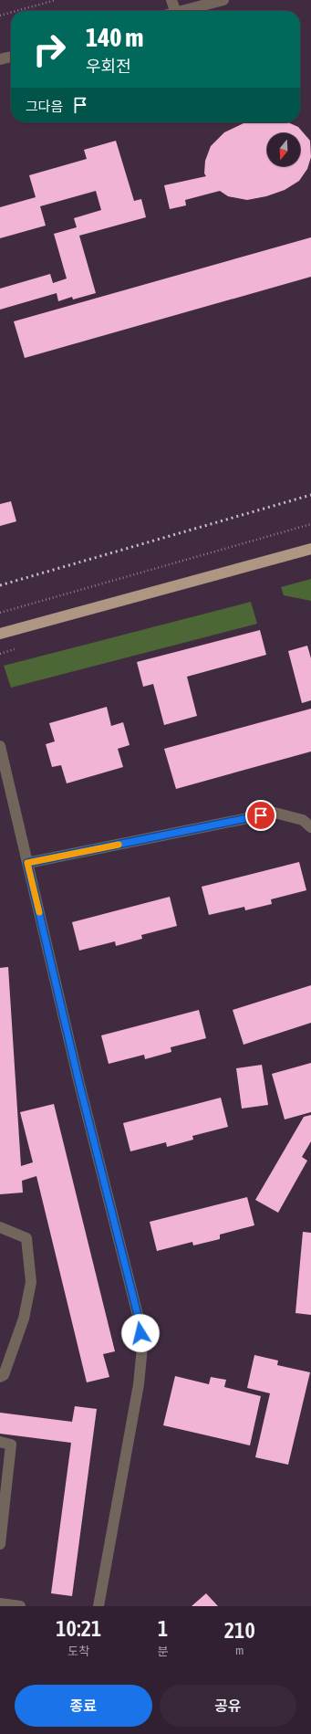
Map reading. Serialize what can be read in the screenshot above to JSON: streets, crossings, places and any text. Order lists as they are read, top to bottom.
{
  "north": "bottom",
  "page": {
    "turn": ["140 m", "우회전"],
    "then": "그다음",
    "eta": [
      "10:21",
      "도착",
      "1",
      "분",
      "210",
      "m"
    ],
    "buttons": ["종료", "공유"]
  }
}
